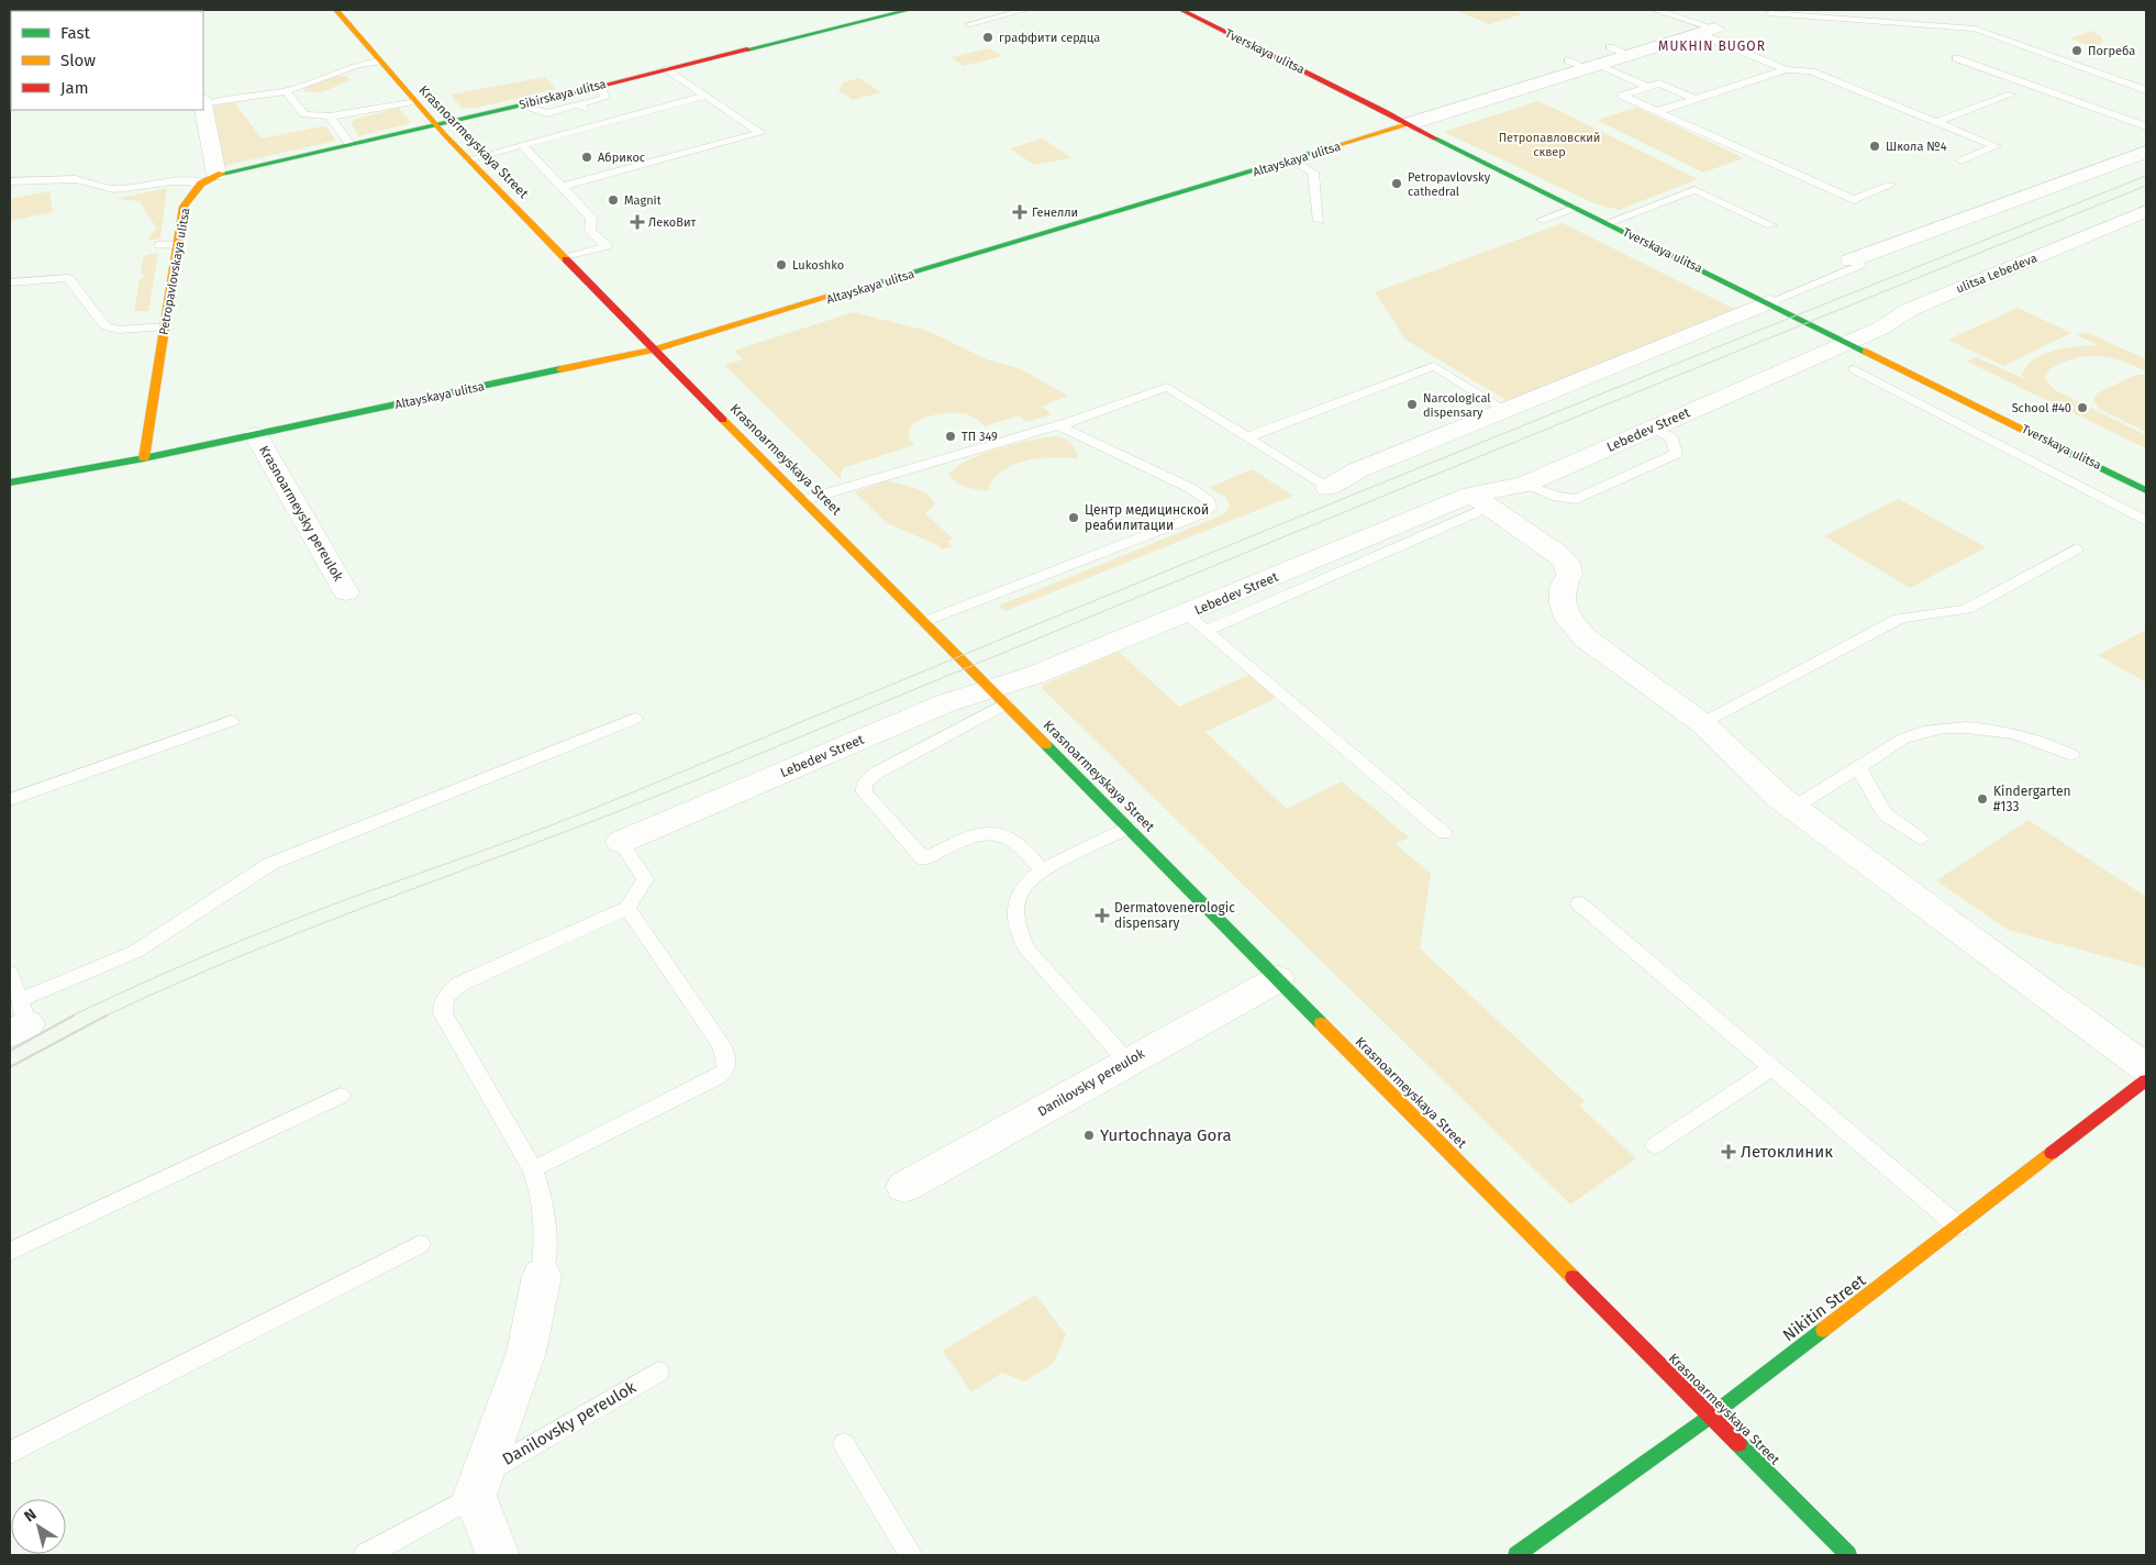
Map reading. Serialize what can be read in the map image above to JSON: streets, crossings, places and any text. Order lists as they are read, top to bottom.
{
  "streets": {
    "main road": [
      "Tverskaya ulitsa",
      "Sibirskaya ulitsa",
      "Krasnoarmeyskaya Street",
      "Altayskaya ulitsa",
      "Petropavlovskaya ulitsa",
      "Nikitin Street"
    ],
    "street": [
      "ulitsa Lebedeva",
      "Lebedev Street",
      "Krasnoarmeysky pereulok",
      "Danilovsky pereulok"
    ]
  },
  "crossings": [
    ["Tverskaya ulitsa", "Altayskaya ulitsa"],
    ["Tverskaya ulitsa", "ulitsa Lebedeva"],
    ["Tverskaya ulitsa", "Lebedev Street"],
    ["Sibirskaya ulitsa", "Krasnoarmeyskaya Street"],
    ["Sibirskaya ulitsa", "Petropavlovskaya ulitsa"],
    ["Krasnoarmeyskaya Street", "Altayskaya ulitsa"],
    ["Krasnoarmeyskaya Street", "Lebedev Street"],
    ["Krasnoarmeyskaya Street", "Danilovsky pereulok"],
    ["Krasnoarmeyskaya Street", "Nikitin Street"],
    ["Altayskaya ulitsa", "Petropavlovskaya ulitsa"],
    ["Altayskaya ulitsa", "Krasnoarmeysky pereulok"],
    ["ulitsa Lebedeva", "Lebedev Street"]
  ],
  "districts": ["MUKHIN BUGOR"],
  "parks": ["Петропавловский сквер"],
  "places": {
    "other": [
      "граффити сердца",
      "Погреба",
      "Школа №4",
      "Абрикос",
      "Petropavlovsky cathedral",
      "Magnit",
      "Lukoshko",
      "Narcological dispensary",
      "School #40",
      "ТП 349",
      "Центр медицинской реабилитации",
      "Kindergarten #133",
      "Yurtochnaya Gora"
    ],
    "health": [
      "Генелли",
      "ЛекоВит",
      "Dermatovenerologic dispensary",
      "Летоклиник"
    ]
  },
  "legend": ["Fast", "Slow", "Jam"],
  "north": "top left"
}
